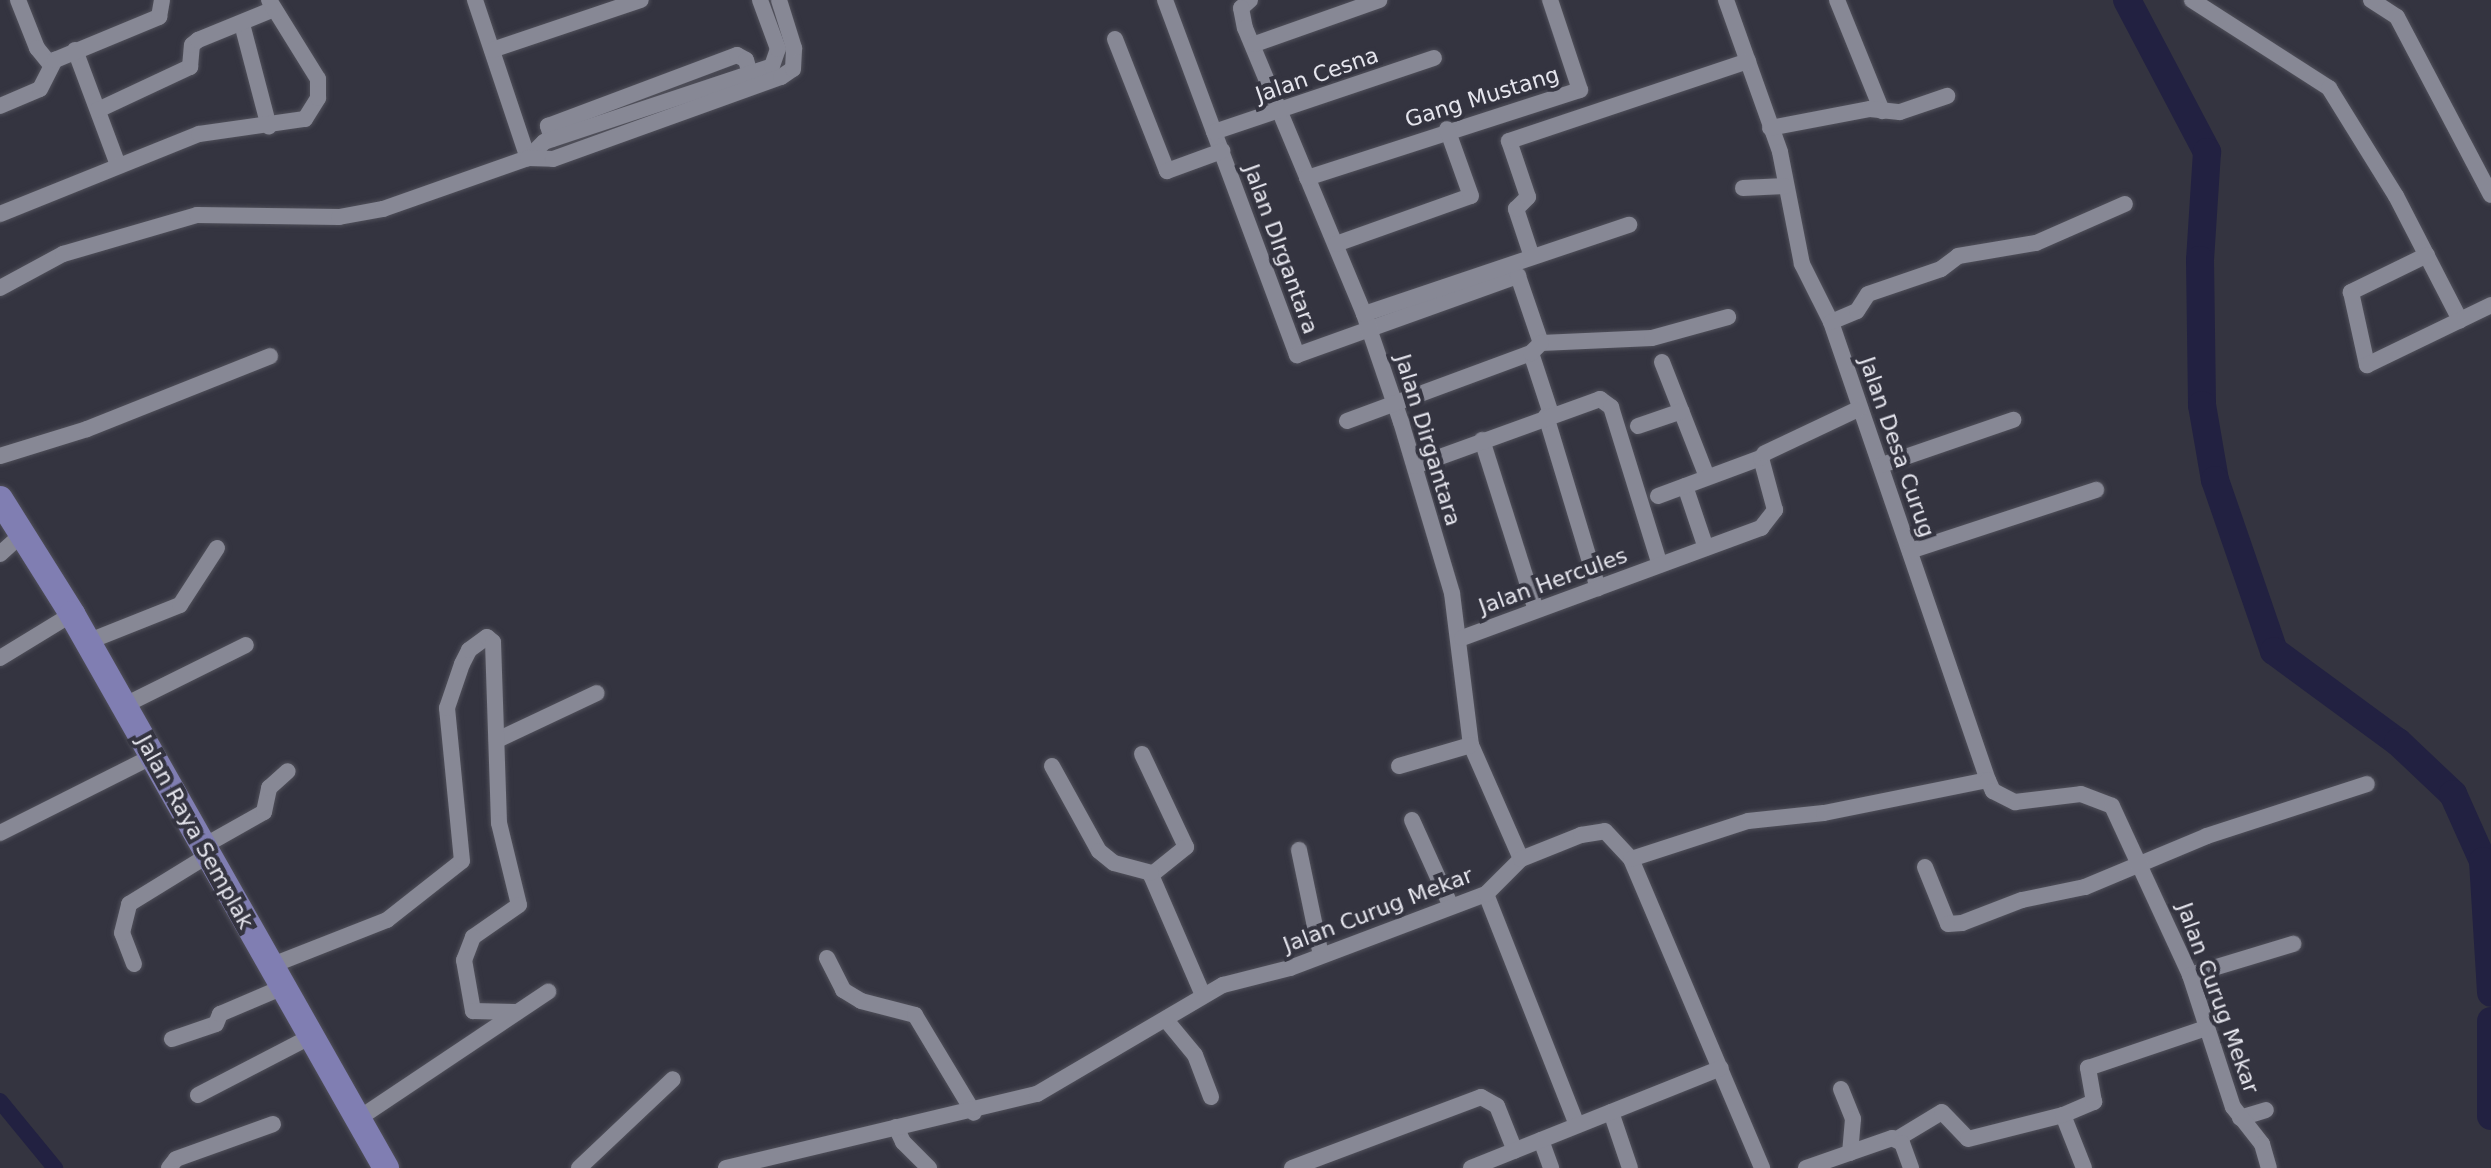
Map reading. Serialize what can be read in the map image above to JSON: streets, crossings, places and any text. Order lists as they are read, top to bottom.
{
  "streets": {
    "main road": ["Jalan Raya Semplak"],
    "street": [
      "Jalan Cesna",
      "Gang Mustang",
      "Jalan DIrgantara",
      "Jalan Dirgantara",
      "Jalan Desa Curug",
      "Jalan Hercules",
      "Jalan Curug Mekar"
    ]
  },
  "crossings": [
    ["Jalan Cesna", "Jalan DIrgantara"],
    ["Jalan Cesna", "Jalan Dirgantara"],
    ["Gang Mustang", "Jalan Dirgantara"],
    ["Jalan DIrgantara", "Jalan Dirgantara"],
    ["Jalan Dirgantara", "Jalan Hercules"],
    ["Jalan Dirgantara", "Jalan Curug Mekar"],
    ["Jalan Desa Curug", "Jalan Curug Mekar"]
  ]
}
